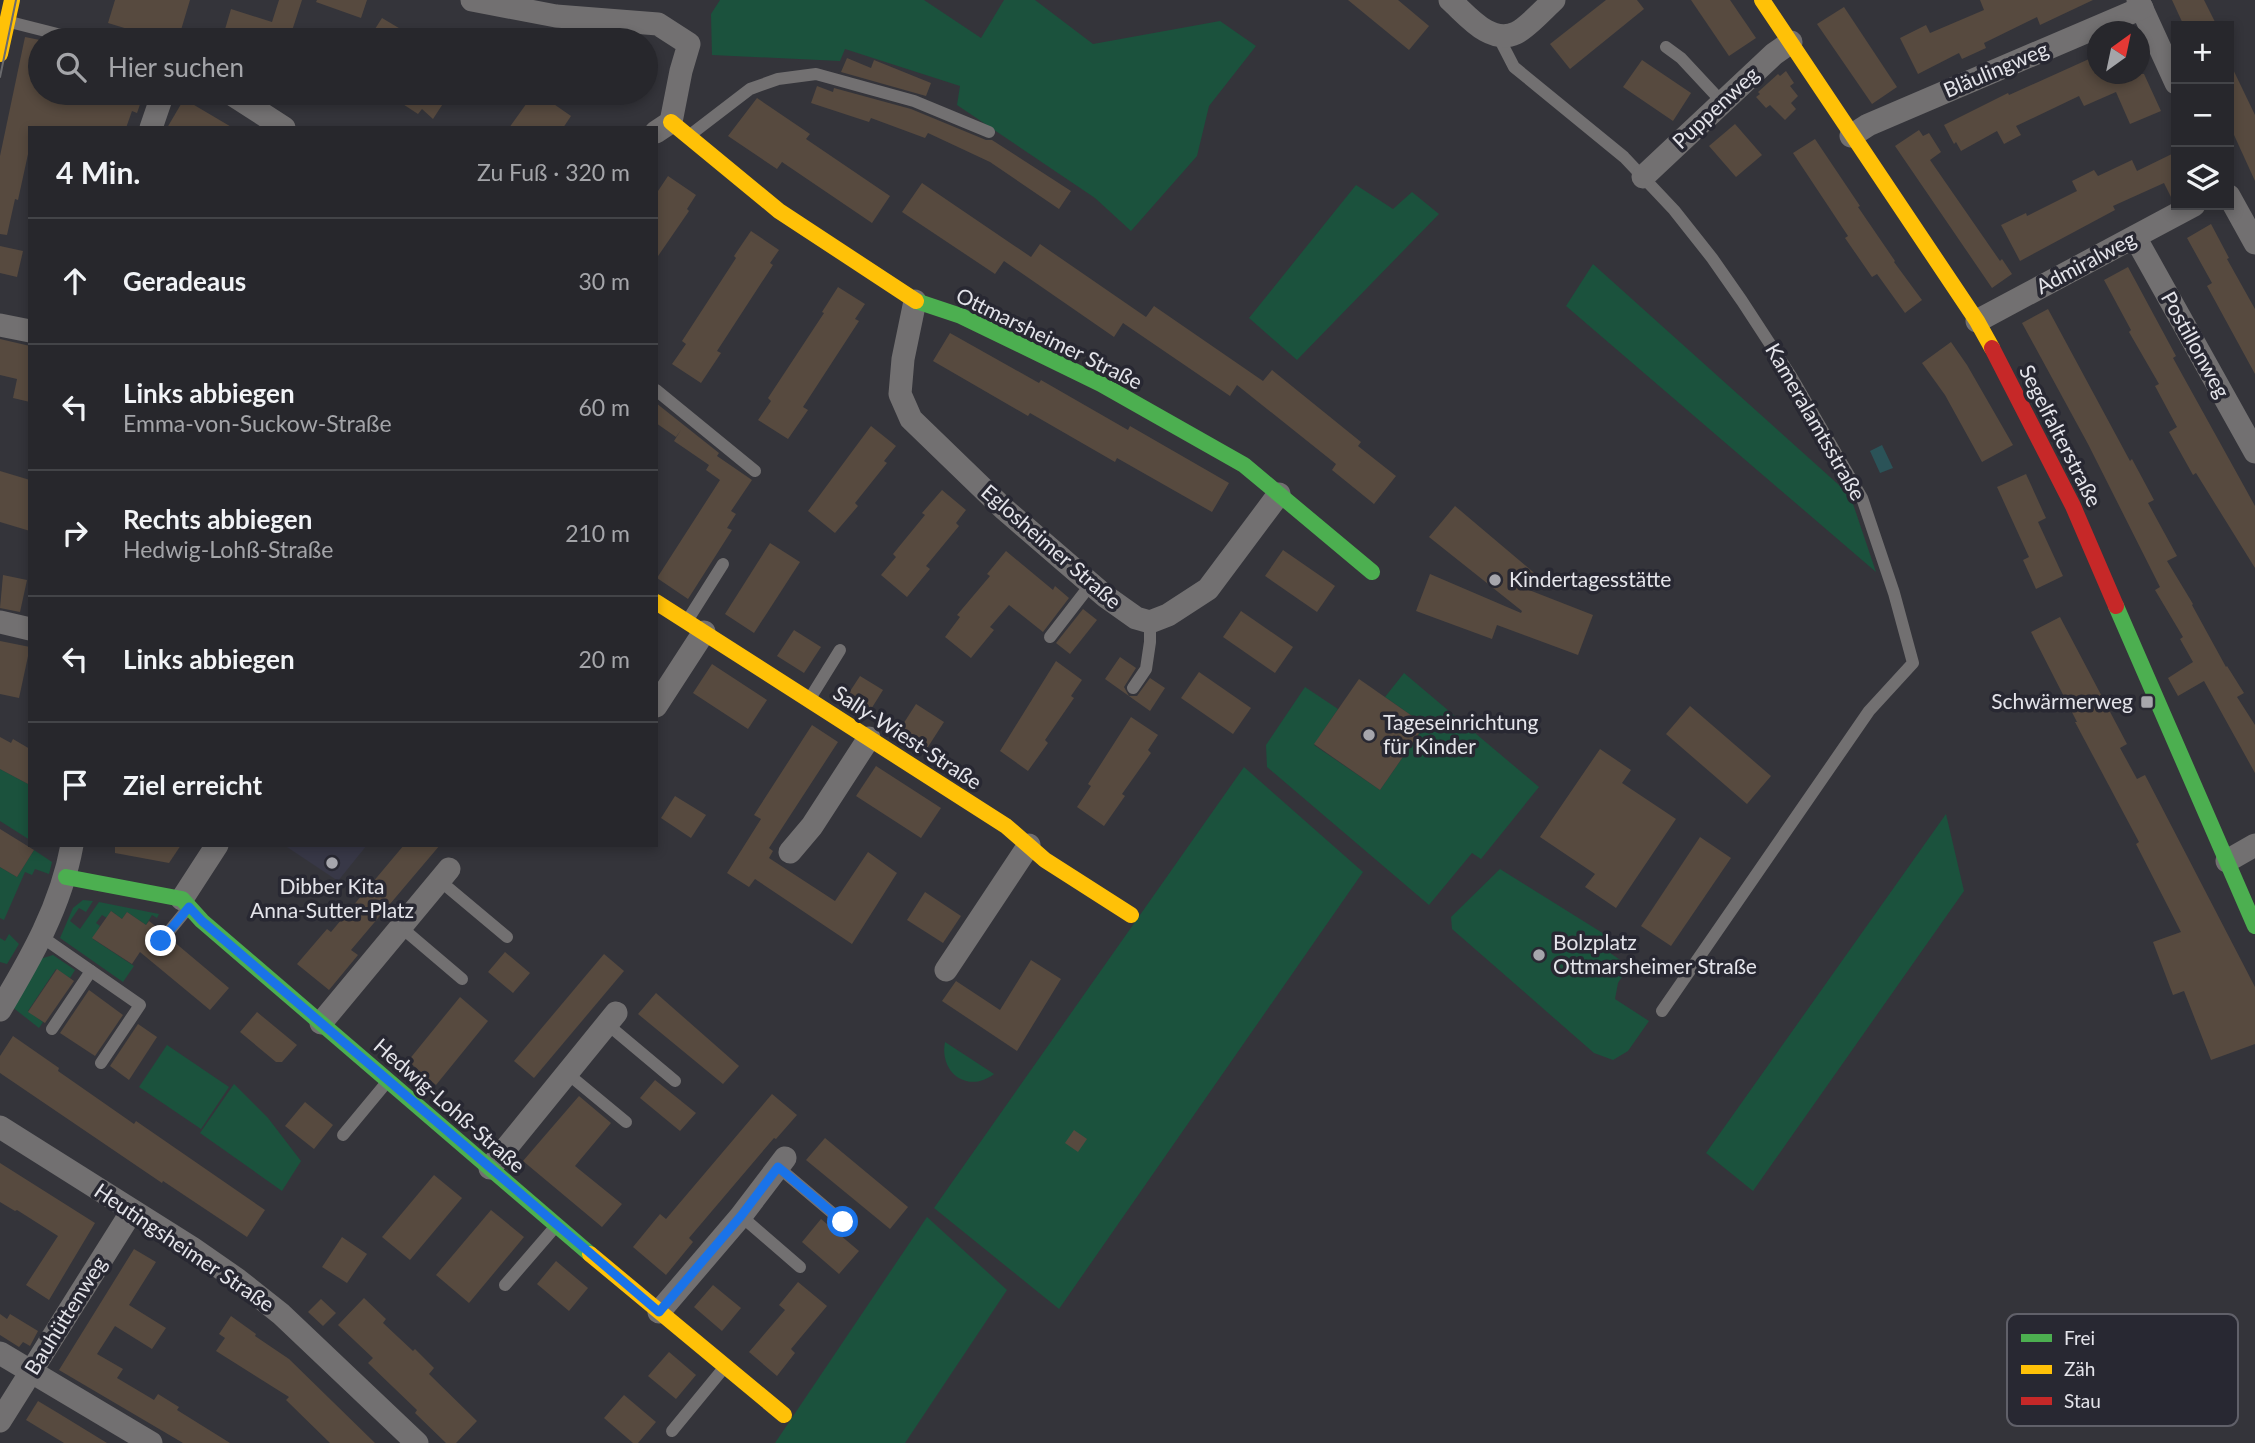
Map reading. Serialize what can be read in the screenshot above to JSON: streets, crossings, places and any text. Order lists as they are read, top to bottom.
{
  "streets": {
    "street": [
      "Bläulingweg",
      "Puppenweg",
      "Admiralweg",
      "Ottmarsheimer Straße",
      "Postillonweg",
      "Segelfalterstraße",
      "Eglosheimer Straße",
      "Sally-Wiest-Straße",
      "Hedwig-Lohß-Straße",
      "Heutingsheimer Straße",
      "Bauhüttenweg"
    ],
    "lane": ["Kameralamtsstraße"]
  },
  "crossings": [
    ["Bläulingweg", "Segelfalterstraße"],
    ["Puppenweg", "Kameralamtsstraße"],
    ["Puppenweg", "Segelfalterstraße"],
    ["Admiralweg", "Postillonweg"],
    ["Admiralweg", "Segelfalterstraße"],
    ["Ottmarsheimer Straße", "Eglosheimer Straße"],
    ["Heutingsheimer Straße", "Bauhüttenweg"]
  ],
  "places": {
    "other": [
      "Kindertagesstätte",
      "Tageseinrichtung für Kinder",
      "Dibber Kita Anna-Sutter-Platz",
      "Bolzplatz Ottmarsheimer Straße"
    ],
    "transit": ["Schwärmerweg"]
  },
  "legend": ["Frei", "Zäh", "Stau"],
  "north": "top right",
  "page": {
    "map_buttons": ["+", "−"],
    "search": "Hier suchen",
    "heading": ["4 Min.", "Zu Fuß · 320 m"],
    "list": [
      ["Geradeaus", "30 m"],
      ["Links abbiegen", "Emma-von-Suckow-Straße", "60 m"],
      ["Rechts abbiegen", "Hedwig-Lohß-Straße", "210 m"],
      ["Links abbiegen", "20 m"],
      "Ziel erreicht"
    ]
  }
}
